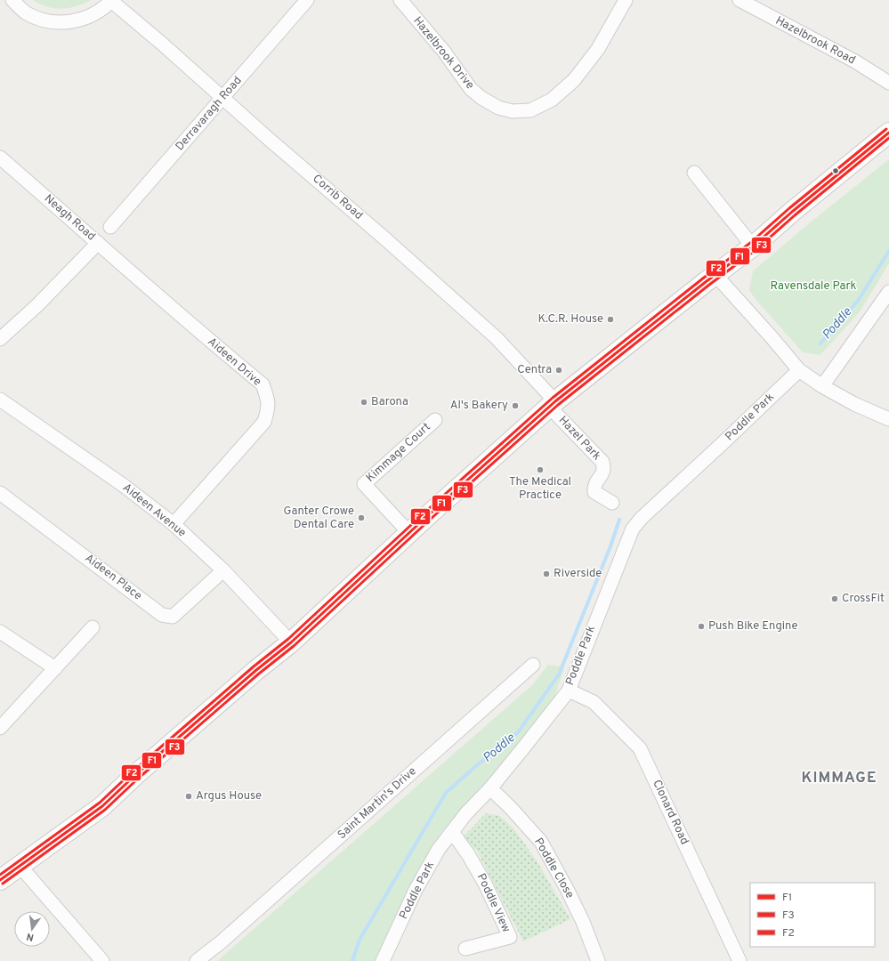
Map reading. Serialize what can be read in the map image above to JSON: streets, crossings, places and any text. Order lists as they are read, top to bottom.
{
  "streets": {
    "street": [
      "Hazelbrook Road",
      "Hazelbrook Drive",
      "Derravaragh Road",
      "Corrib Road",
      "Neagh Road",
      "Aideen Drive",
      "Poddle Park",
      "Hazel Park",
      "Kimmage Court",
      "Aideen Avenue",
      "Aideen Place",
      "Saint Martin's Drive",
      "Clonard Road",
      "Poddle Close",
      "Poddle View"
    ]
  },
  "crossings": [
    ["Derravaragh Road", "Corrib Road"],
    ["Corrib Road", "Hazel Park"],
    ["Neagh Road", "Aideen Drive"],
    ["Aideen Drive", "Aideen Avenue"],
    ["Poddle Park", "Clonard Road"],
    ["Poddle Park", "Poddle Close"],
    ["Poddle Park", "Poddle View"],
    ["Aideen Avenue", "Aideen Place"]
  ],
  "districts": ["KIMMAGE"],
  "water": ["Poddle"],
  "parks": ["Ravensdale Park"],
  "places": [
    "K.C.R. House",
    "Centra",
    "Barona",
    "Al's Bakery",
    "The Medical Practice",
    "Ganter Crowe Dental Care",
    "Riverside",
    "CrossFit",
    "Push Bike Engine",
    "Argus House"
  ],
  "lines": ["transit line F2", "transit line F1", "transit line F3"],
  "legend": ["F1", "F3", "F2"],
  "north": "bottom"
}
